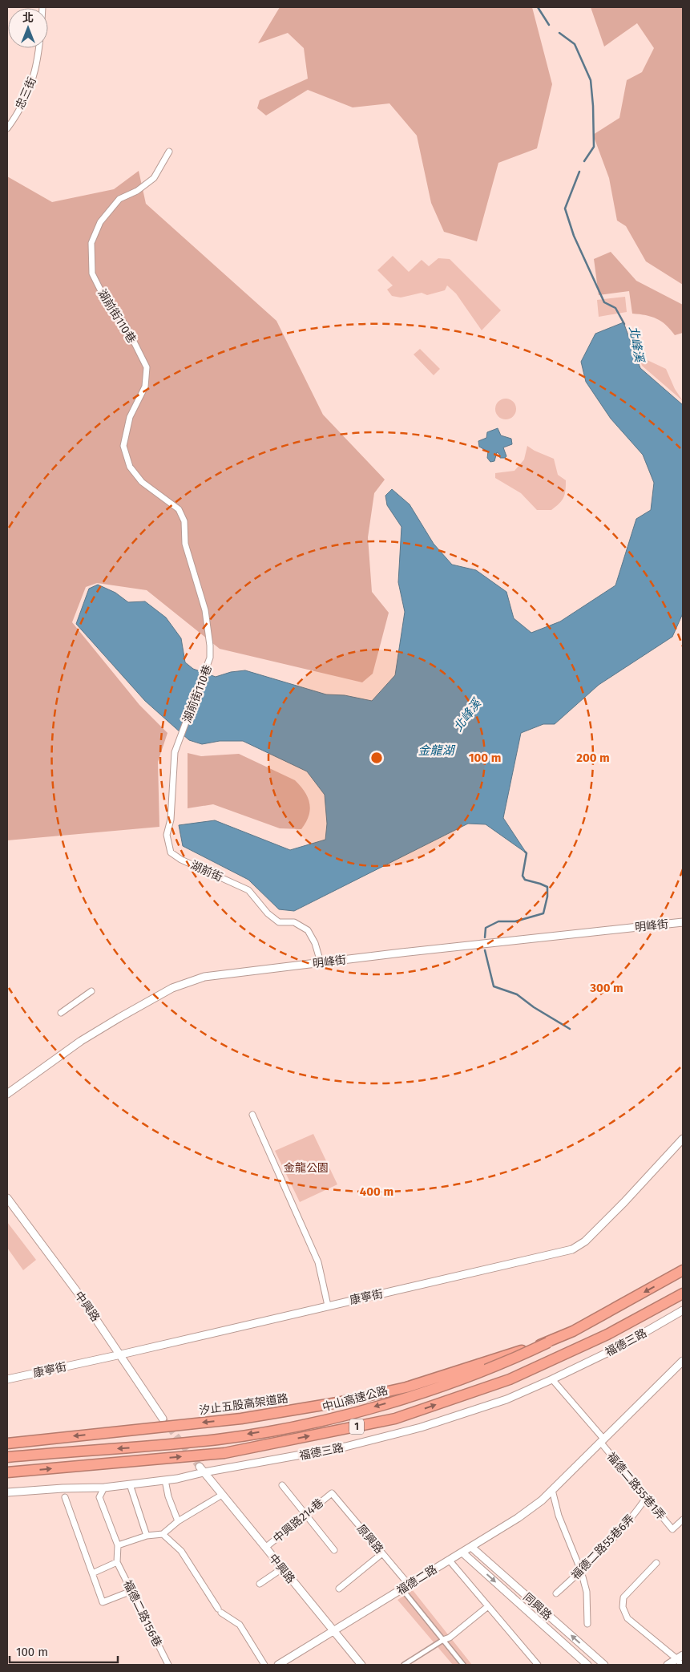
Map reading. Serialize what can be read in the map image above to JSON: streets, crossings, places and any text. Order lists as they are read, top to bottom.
{
  "streets": {
    "highway": ["中山高速公路", "汐止五股高架道路", "1"],
    "street": [
      "忠三街",
      "湖前街110巷",
      "湖前街",
      "明峰街",
      "康寧街",
      "中興路",
      "福德三路",
      "福德二路55巷1弄",
      "中興路214巷",
      "原興路",
      "福德二路55巷6弄",
      "福德二路",
      "同興路",
      "福德二路156巷"
    ]
  },
  "crossings": [
    ["湖前街110巷", "湖前街"],
    ["湖前街", "明峰街"],
    ["康寧街", "中興路"],
    ["中興路", "福德三路"],
    ["中興路", "中興路214巷"],
    ["中興路", "福德二路"],
    ["福德三路", "福德二路55巷1弄"],
    ["中山高速公路", "汐止五股高架道路"],
    ["福德二路55巷1弄", "福德二路55巷6弄"],
    ["福德二路55巷1弄", "福德二路"],
    ["中興路214巷", "原興路"],
    ["原興路", "福德二路"],
    ["福德二路", "同興路"]
  ],
  "water": ["北峰溪", "金龍湖"],
  "parks": ["金龍公園"],
  "scale_bar": "100 m",
  "north": "top",
  "rings": [
    "100 m",
    "200 m",
    "300 m",
    "400 m"
  ]
}
